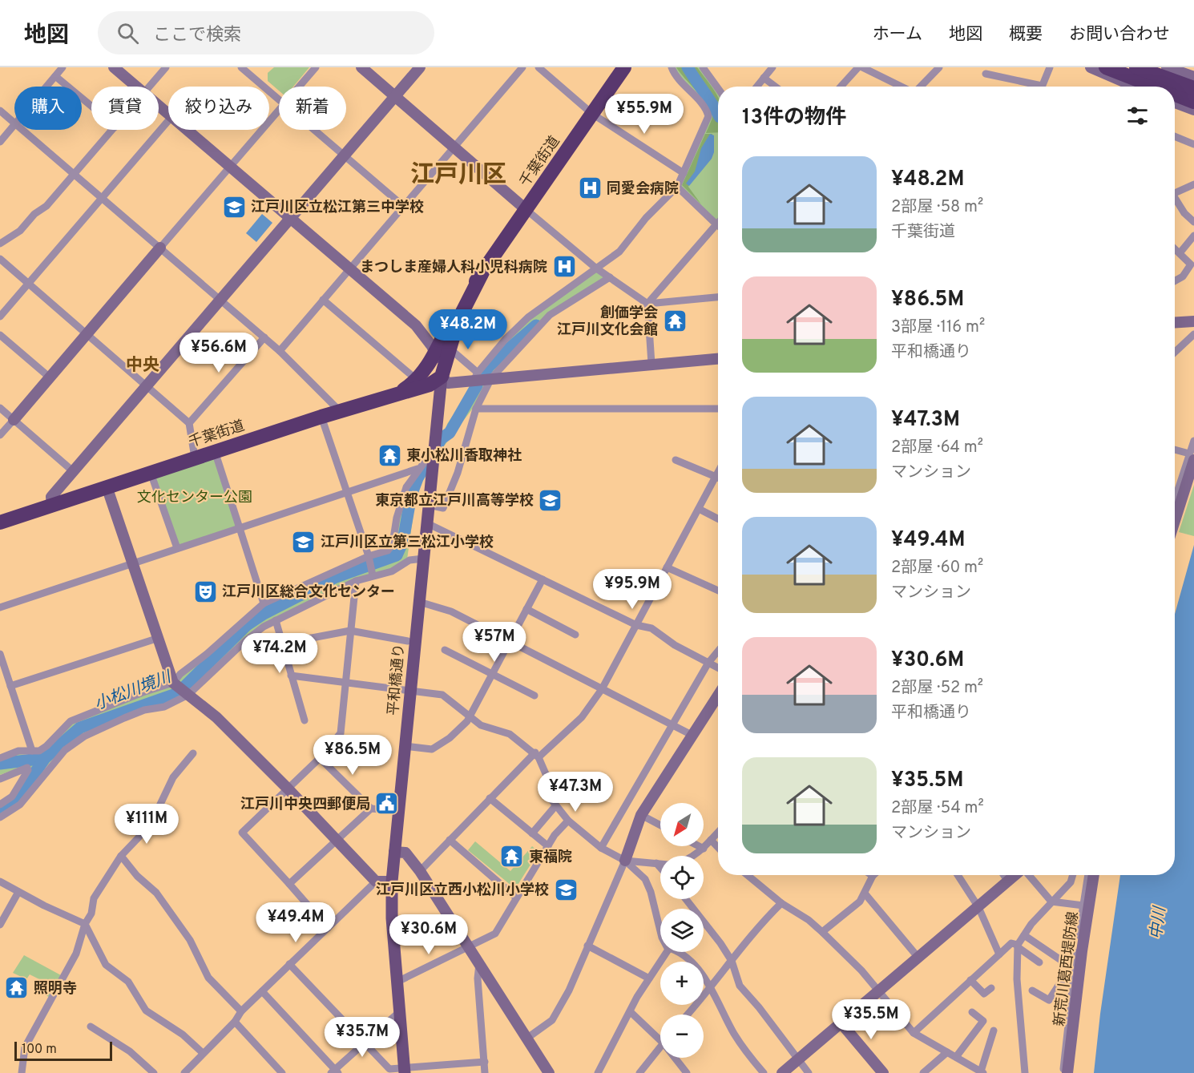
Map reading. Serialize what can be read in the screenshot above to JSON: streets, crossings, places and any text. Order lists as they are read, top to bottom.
{
  "streets": {
    "highway": ["千葉街道"],
    "main road": ["平和橋通り"],
    "street": ["新荒川葛西堤防線"]
  },
  "crossings": [
    ["千葉街道", "平和橋通り"]
  ],
  "districts": ["江戸川区", "中央"],
  "water": ["小松川境川", "中川"],
  "parks": ["文化センター公園"],
  "places": {
    "hospital": ["同愛会病院", "まつしま産婦人科小児科病院"],
    "school or university": [
      "江戸川区立松江第三中学校",
      "東京都立江戸川高等学校",
      "江戸川区立第三松江小学校",
      "江戸川区立西小松川小学校"
    ],
    "temple": [
      "創価学会 江戸川文化会館",
      "東小松川香取神社",
      "東福院",
      "照明寺"
    ],
    "theatre": ["江戸川区総合文化センター"],
    "public building": ["江戸川中央四郵便局"]
  },
  "scale_bar": "100 m",
  "north": "bottom left",
  "page": {
    "header": "地図",
    "search": "ここで検索",
    "nav": [
      "ホーム",
      "地図",
      "概要",
      "お問い合わせ"
    ],
    "chip": [
      "購入",
      "賃貸",
      "絞り込み",
      "新着"
    ],
    "heading": "13件の物件",
    "price": [
      "¥55.9M",
      "¥48.2M",
      "¥56.6M",
      "¥95.9M",
      "¥57M",
      "¥74.2M",
      "¥86.5M",
      "¥47.3M",
      "¥111M",
      "¥49.4M",
      "¥30.6M",
      "¥35.5M",
      "¥35.7M"
    ],
    "list": [
      {
        "name": "¥48.2M",
        "note": "2部屋 · 58 m² · 千葉街道"
      },
      {
        "name": "¥86.5M",
        "note": "3部屋 · 116 m² · 平和橋通り"
      },
      {
        "name": "¥47.3M",
        "note": "2部屋 · 64 m² · マンション"
      },
      {
        "name": "¥49.4M",
        "note": "2部屋 · 60 m² · マンション"
      },
      {
        "name": "¥30.6M",
        "note": "2部屋 · 52 m² · 平和橋通り"
      },
      {
        "name": "¥35.5M",
        "note": "2部屋 · 54 m² · マンション"
      }
    ],
    "map_buttons": ["+", "−"],
    "scale": "100 m"
  }
}
